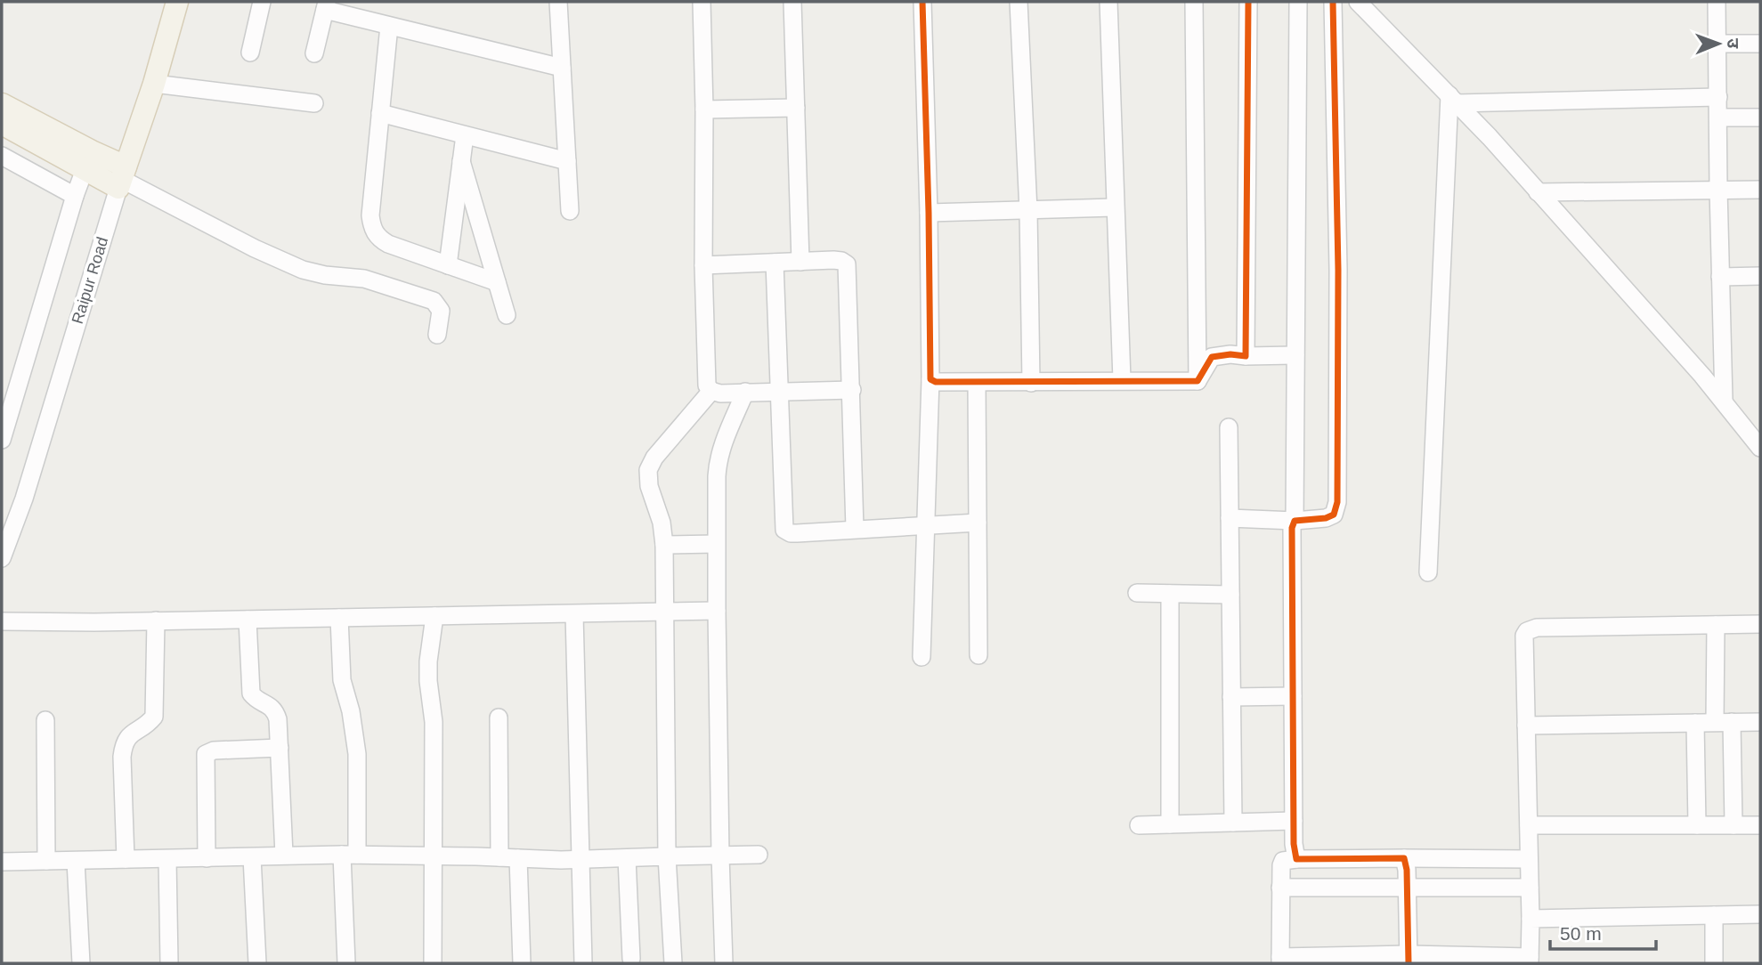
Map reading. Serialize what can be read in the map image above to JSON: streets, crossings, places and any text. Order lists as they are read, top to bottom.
{
  "streets": {
    "main road": ["Raipur Road"]
  },
  "scale_bar": "50 m",
  "north": "right"
}
